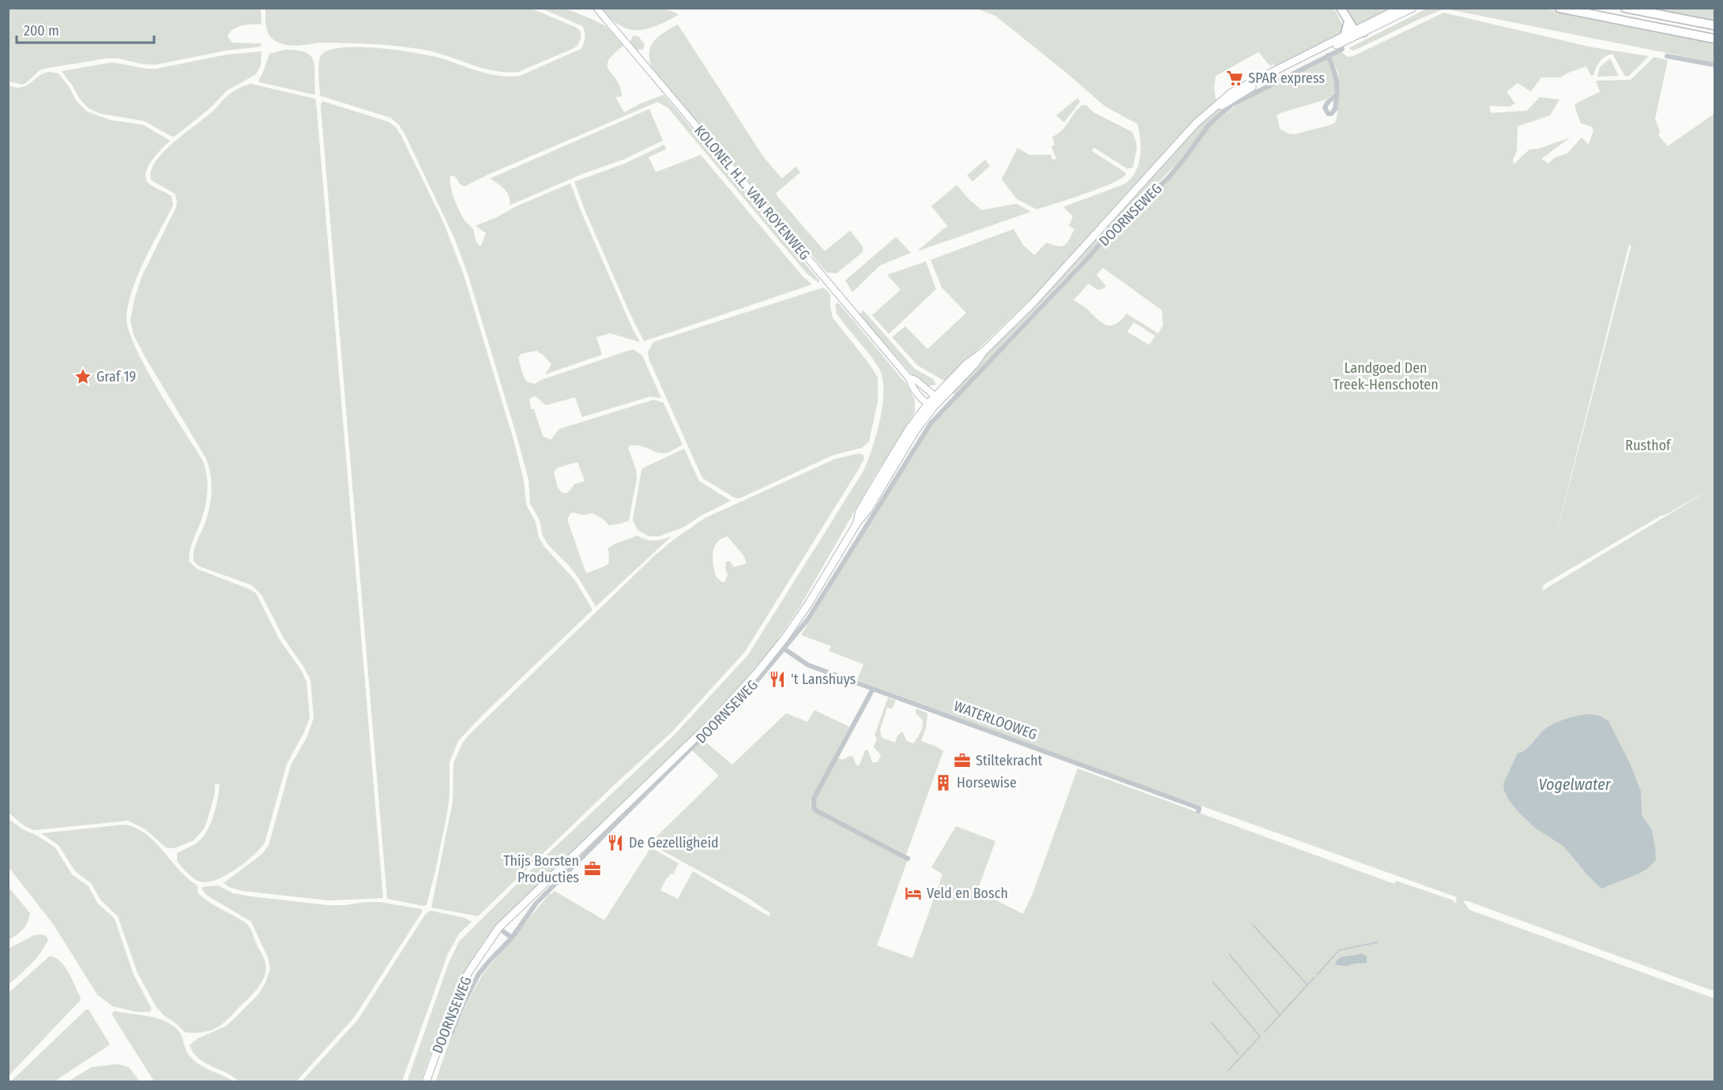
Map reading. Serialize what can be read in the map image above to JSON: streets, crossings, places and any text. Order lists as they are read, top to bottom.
{
  "streets": {
    "main road": ["DOORNSEWEG"],
    "street": ["KOLONEL H.L. VAN ROYENWEG", "WATERLOOWEG"]
  },
  "crossings": [
    ["KOLONEL H.L. VAN ROYENWEG", "DOORNSEWEG"],
    ["DOORNSEWEG", "WATERLOOWEG"]
  ],
  "water": ["Vogelwater"],
  "parks": ["Landgoed Den Treek-Henschoten", "Rusthof"],
  "places": {
    "supermarket": ["SPAR express"],
    "place": ["Graf 19"],
    "restaurant": ["'t Lanshuys", "De Gezelligheid"],
    "office": ["Stiltekracht", "Thijs Borsten Producties"],
    "building": ["Horsewise"],
    "hotel": ["Veld en Bosch"]
  },
  "scale_bar": "200 m"
}
